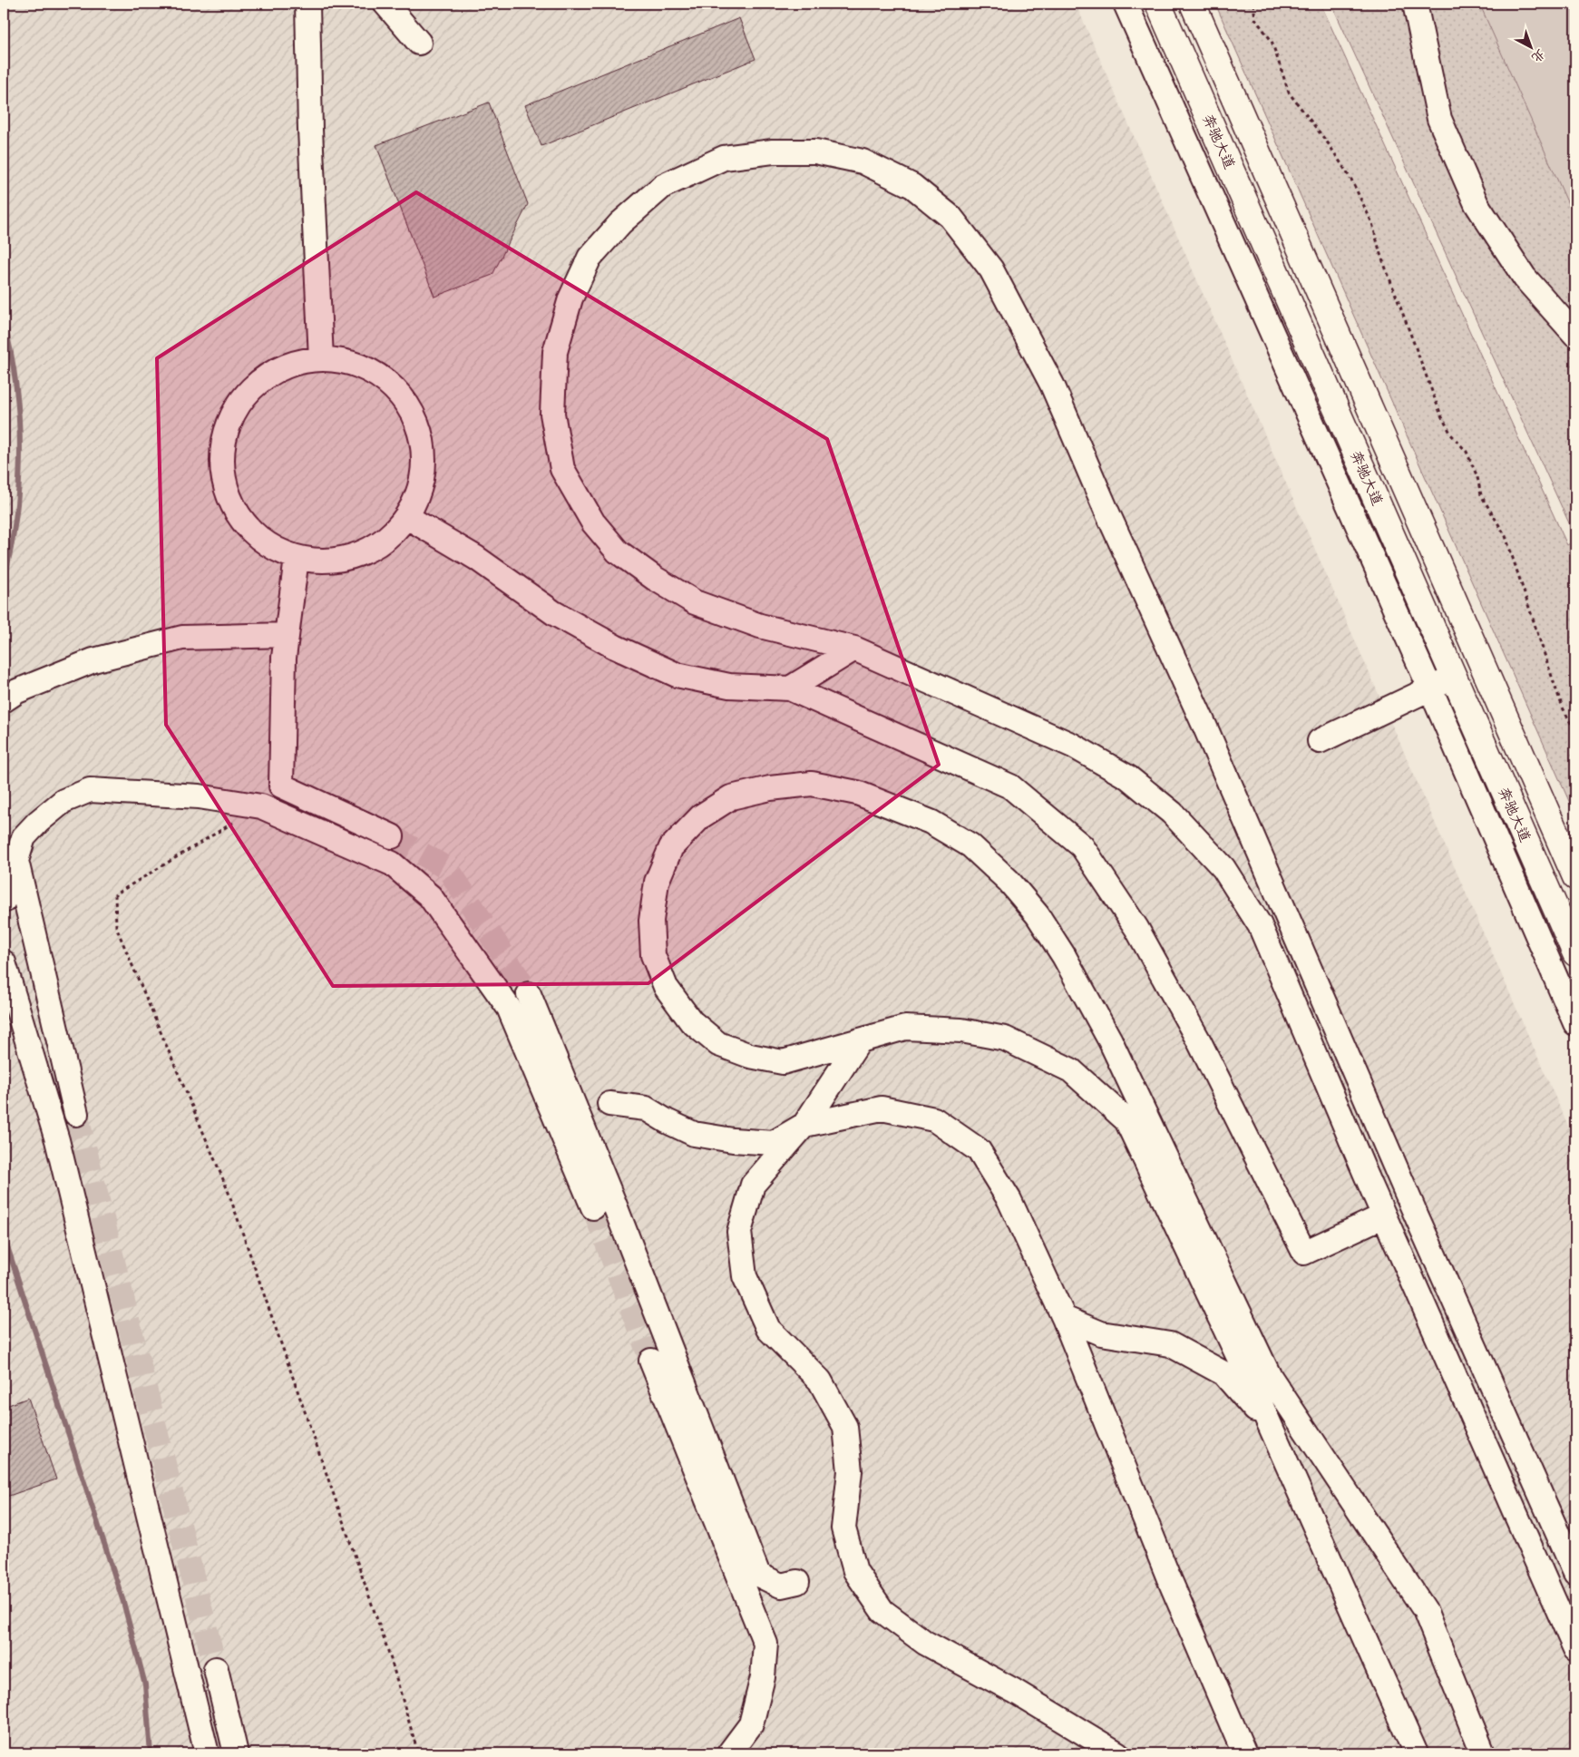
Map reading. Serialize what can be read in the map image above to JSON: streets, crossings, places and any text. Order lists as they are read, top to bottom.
{
  "streets": {
    "main road": ["奔驰大道"]
  },
  "north": "bottom right"
}
